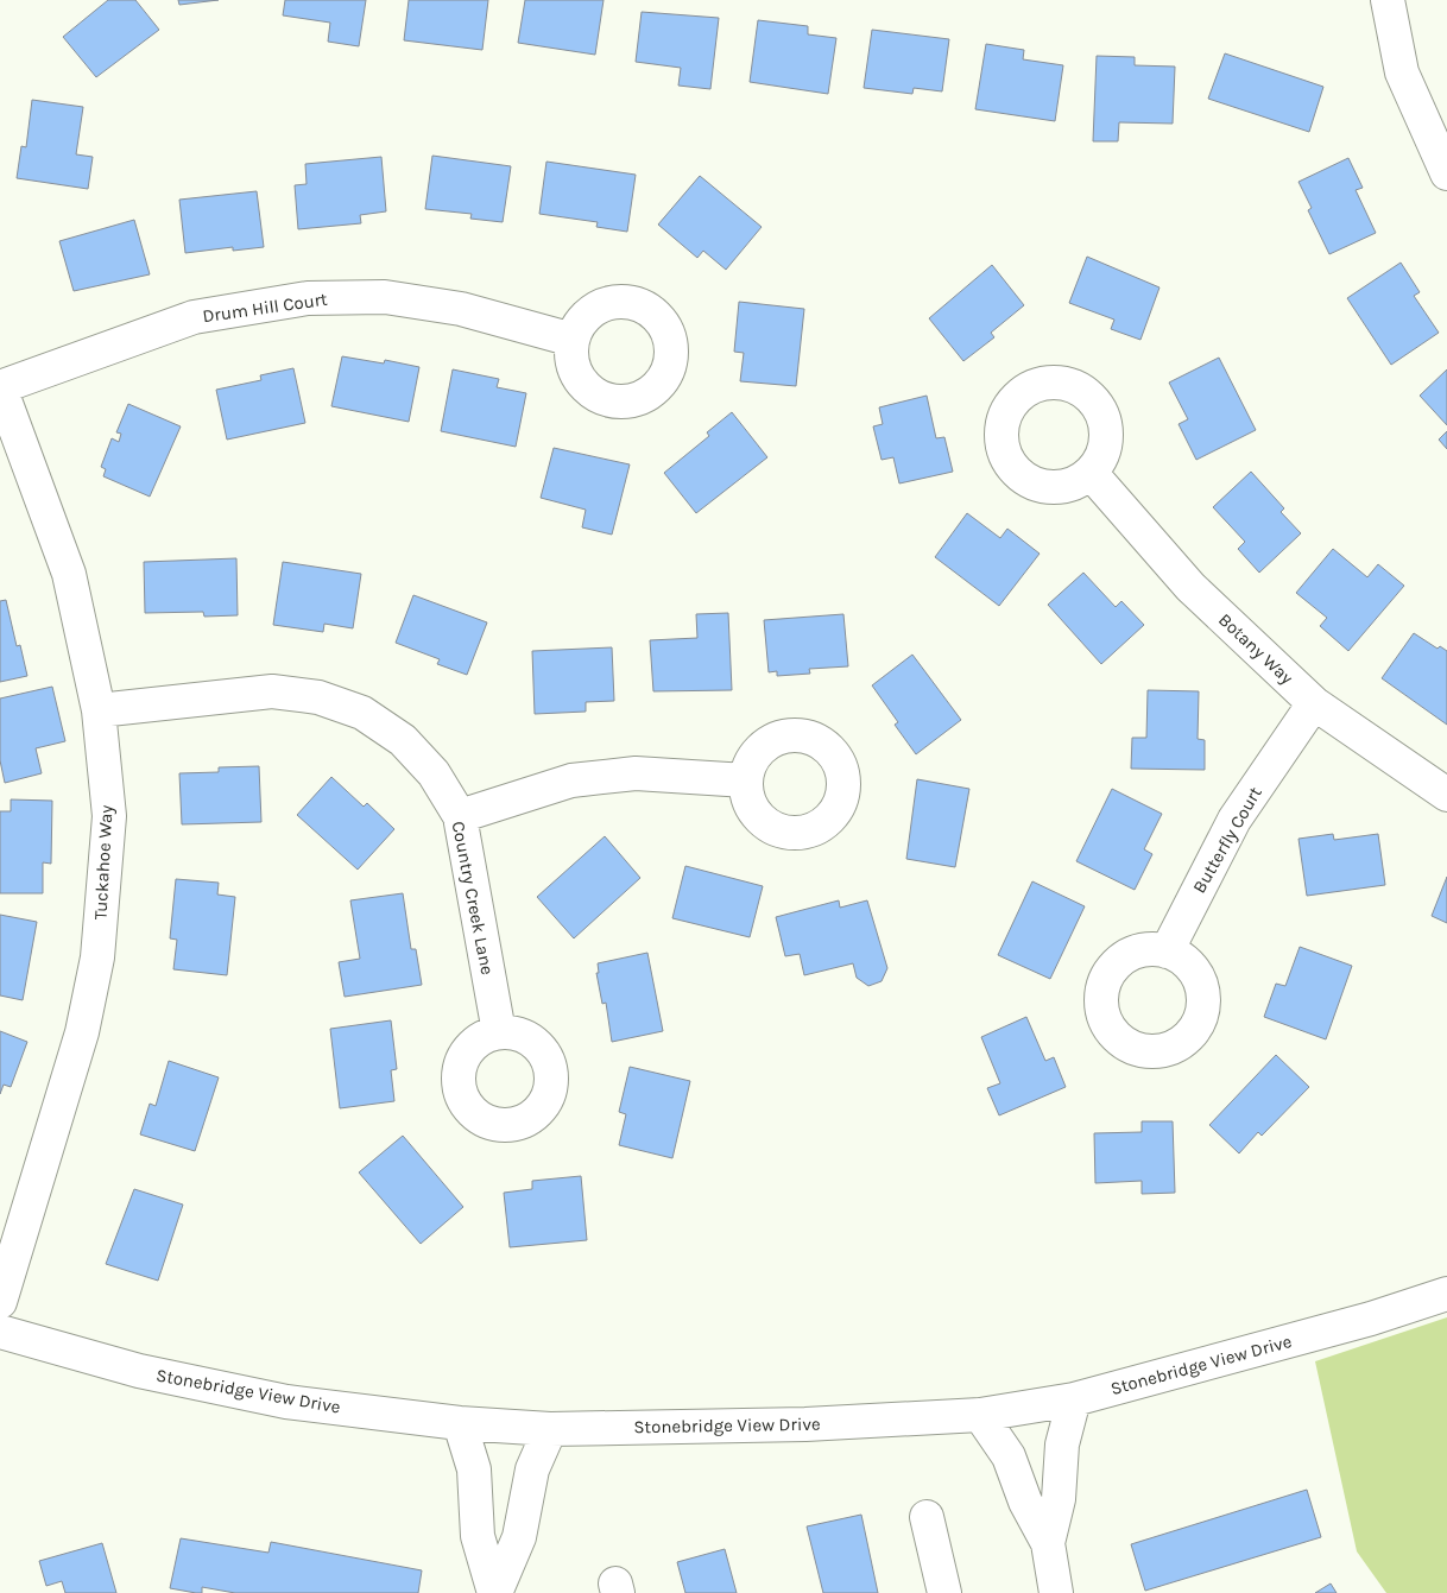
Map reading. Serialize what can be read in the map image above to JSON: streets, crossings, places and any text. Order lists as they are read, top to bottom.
{
  "streets": {
    "street": [
      "Drum Hill Court",
      "Botany Way",
      "Butterfly Court",
      "Tuckahoe Way",
      "Country Creek Lane",
      "Stonebridge View Drive"
    ]
  },
  "crossings": [
    ["Drum Hill Court", "Tuckahoe Way"],
    ["Botany Way", "Butterfly Court"],
    ["Tuckahoe Way", "Country Creek Lane"]
  ]
}
